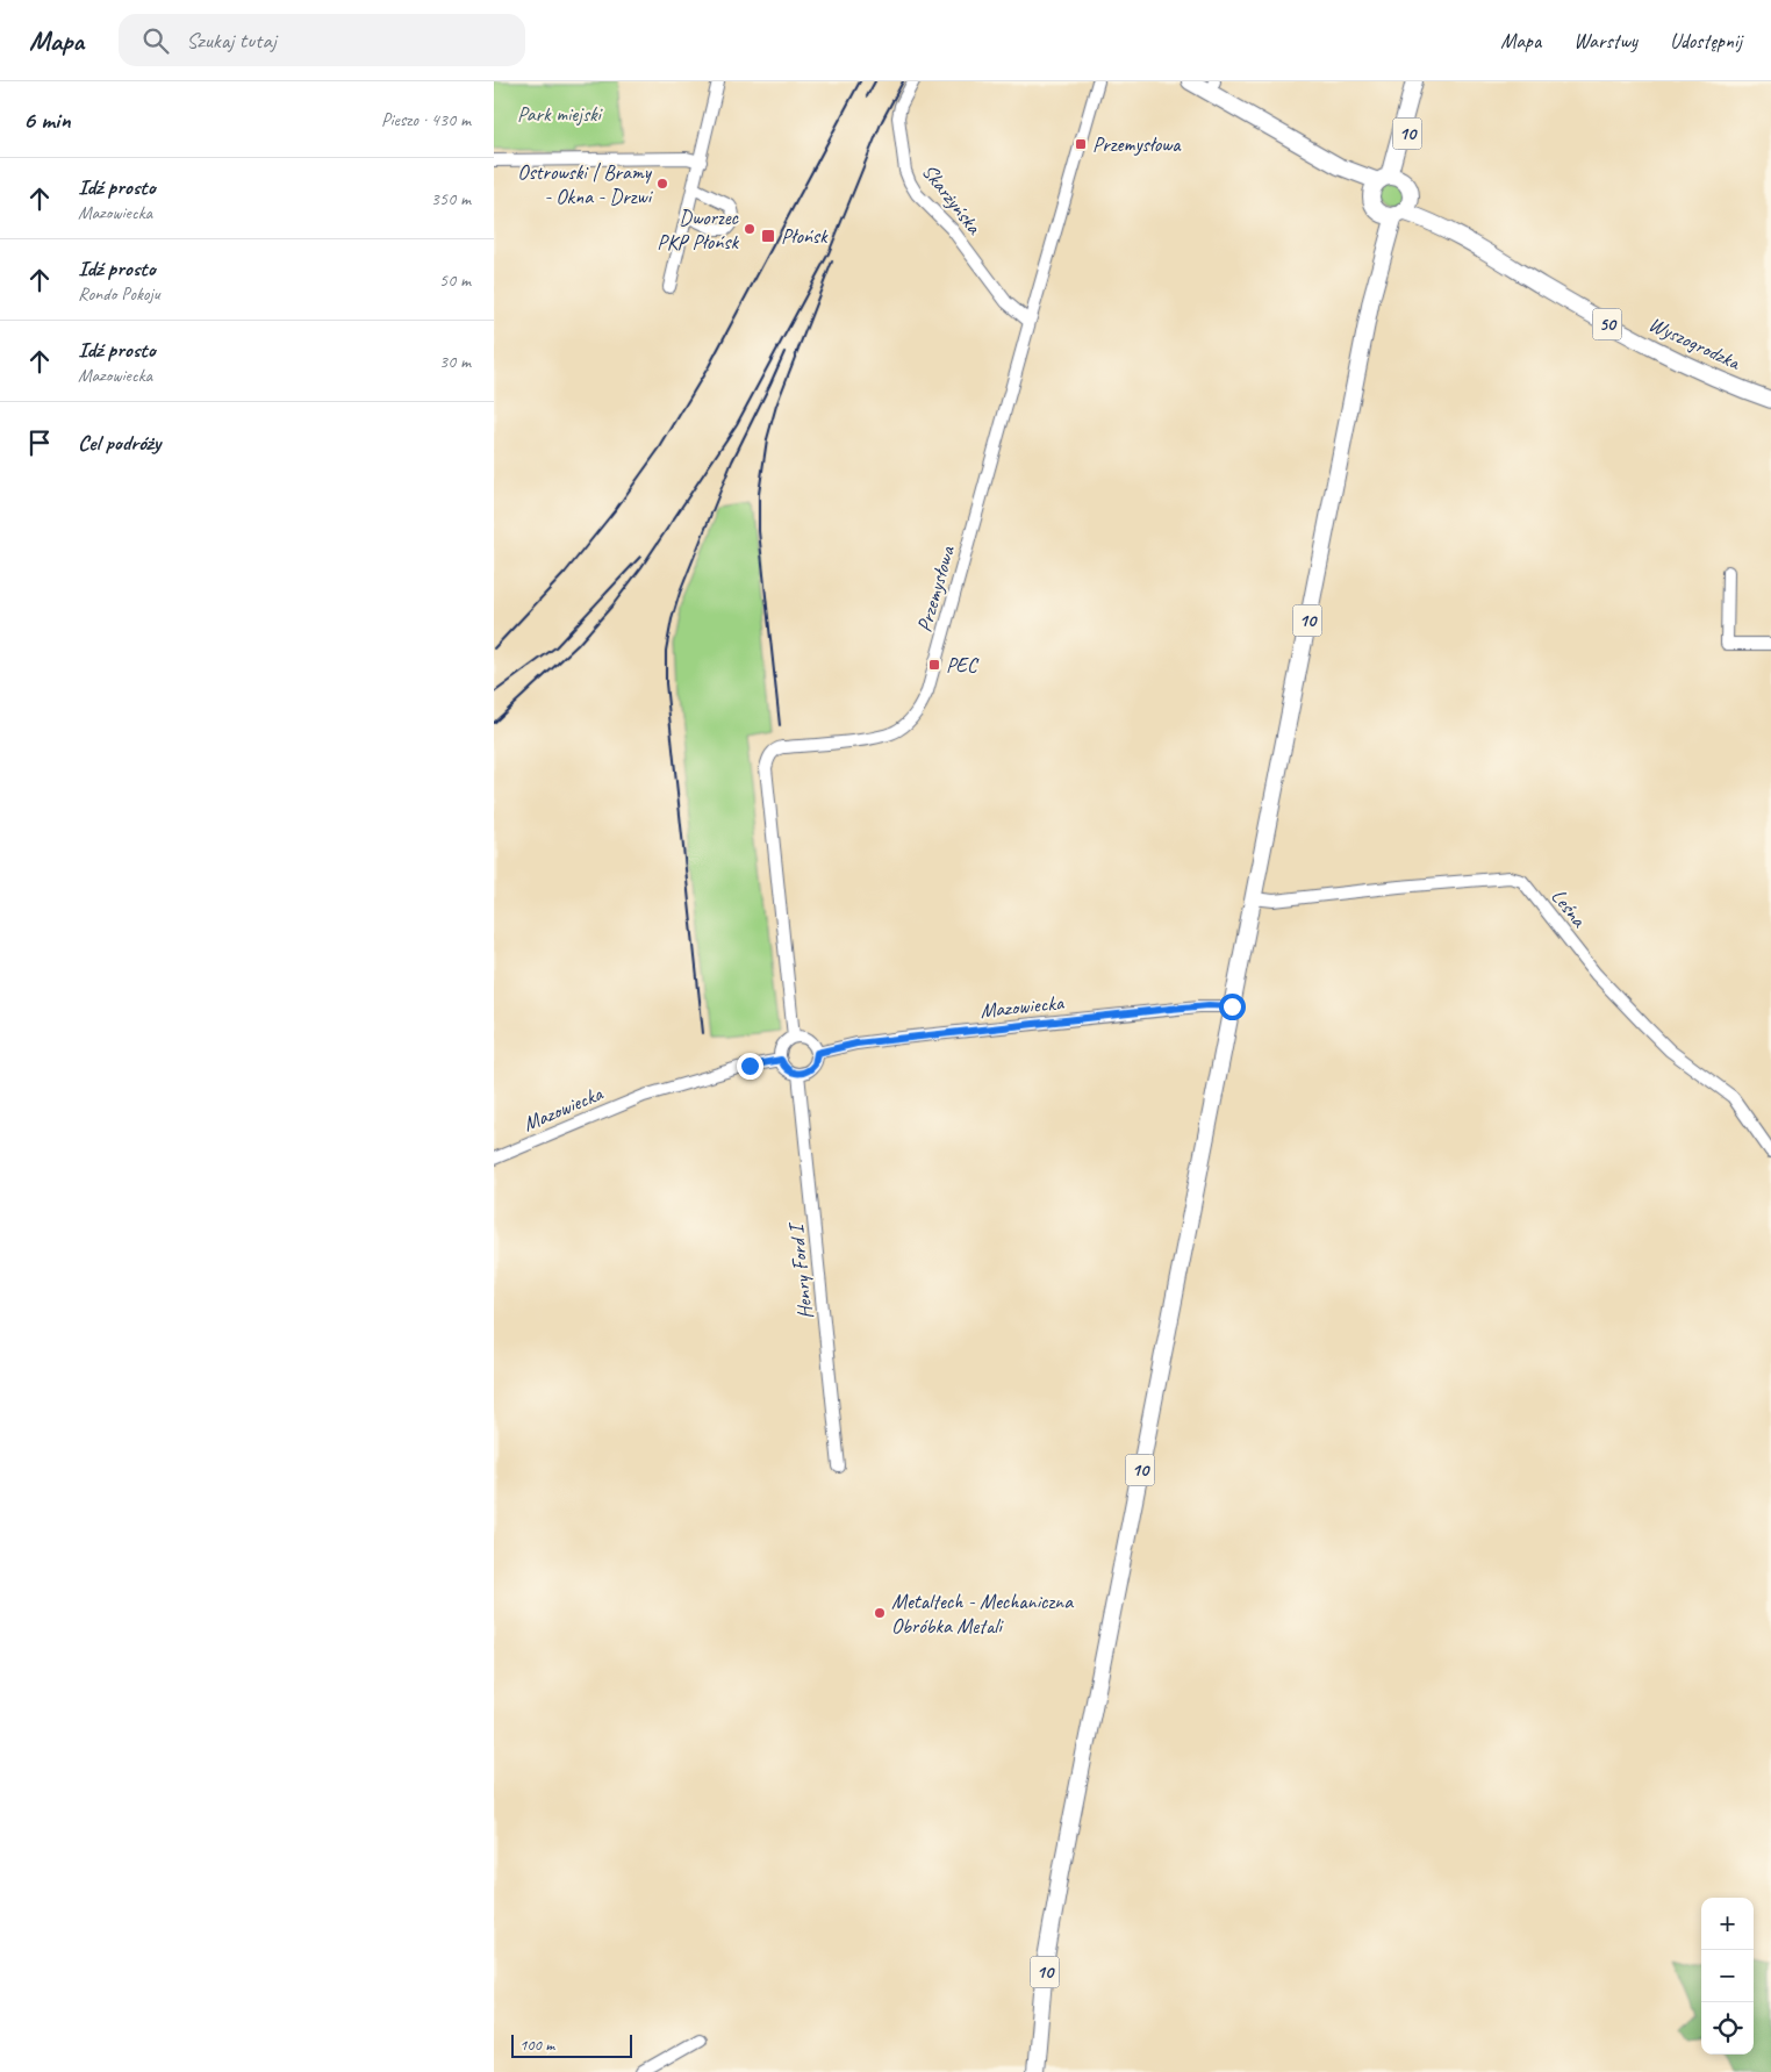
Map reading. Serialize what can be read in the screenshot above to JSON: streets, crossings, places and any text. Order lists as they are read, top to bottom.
{
  "streets": {
    "main road": ["10", "50", "Wyszogrodzka"],
    "street": [
      "Skarżyńska",
      "Przemysłowa",
      "Leśna",
      "Mazowiecka",
      "Henry Ford I"
    ]
  },
  "crossings": [
    ["10", "Wyszogrodzka"],
    ["10", "Leśna"],
    ["10", "Mazowiecka"],
    ["Skarżyńska", "Przemysłowa"],
    ["Przemysłowa", "Mazowiecka"],
    ["Przemysłowa", "Henry Ford I"],
    ["Mazowiecka", "Henry Ford I"]
  ],
  "parks": ["Park miejski"],
  "places": {
    "transit": ["Przemysłowa", "Płońsk", "PEC"],
    "other": ["Ostrowski | Bramy - Okna - Drzwi", "Dworzec PKP Płońsk", "Metaltech - Mechaniczna Obróbka Metali"]
  },
  "scale_bar": "100 m",
  "page": {
    "header": "Mapa",
    "search": "Szukaj tutaj",
    "nav": ["Mapa", "Warstwy", "Udostępnij"],
    "heading": ["6 min", "Pieszo · 430 m"],
    "list": [
      ["Idź prosto", "Mazowiecka", "350 m"],
      ["Idź prosto", "Rondo Pokoju", "50 m"],
      ["Idź prosto", "Mazowiecka", "30 m"],
      "Cel podróży"
    ],
    "map_buttons": ["+", "−"],
    "scale": "100 m"
  }
}
